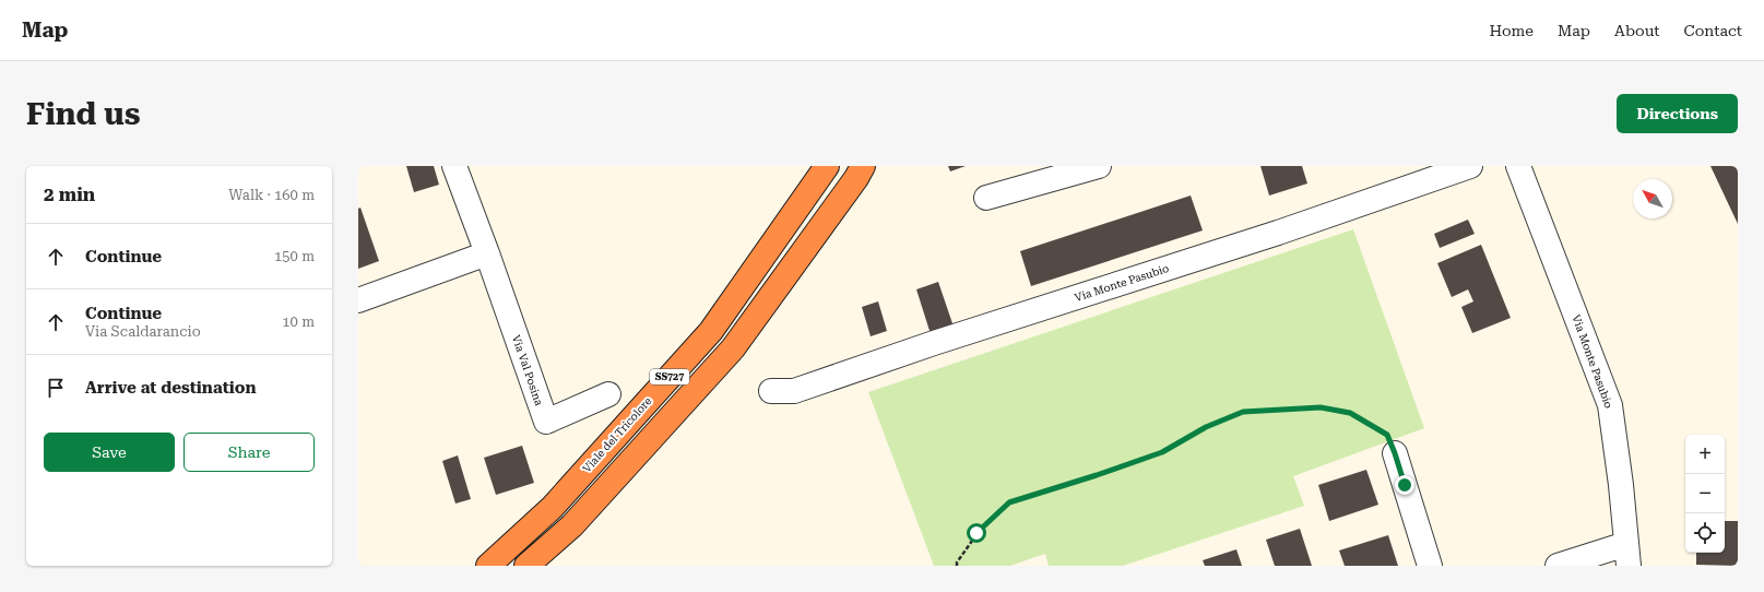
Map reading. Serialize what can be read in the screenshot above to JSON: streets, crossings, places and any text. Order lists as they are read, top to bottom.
{
  "streets": {
    "highway": ["SS727", "Viale del Tricolore"],
    "street": ["Via Monte Pasubio", "Via Val Posina"]
  },
  "north": "top left",
  "page": {
    "header": "Map",
    "nav": [
      "Home",
      "Map",
      "About",
      "Contact"
    ],
    "buttons": [
      "Directions",
      ["Save", "Share"]
    ],
    "title": "Find us",
    "heading": ["2 min", "Walk · 160 m"],
    "list": [
      ["Continue", "150 m"],
      ["Continue", "Via Scaldarancio", "10 m"],
      "Arrive at destination"
    ],
    "map_buttons": ["+", "−"]
  }
}
